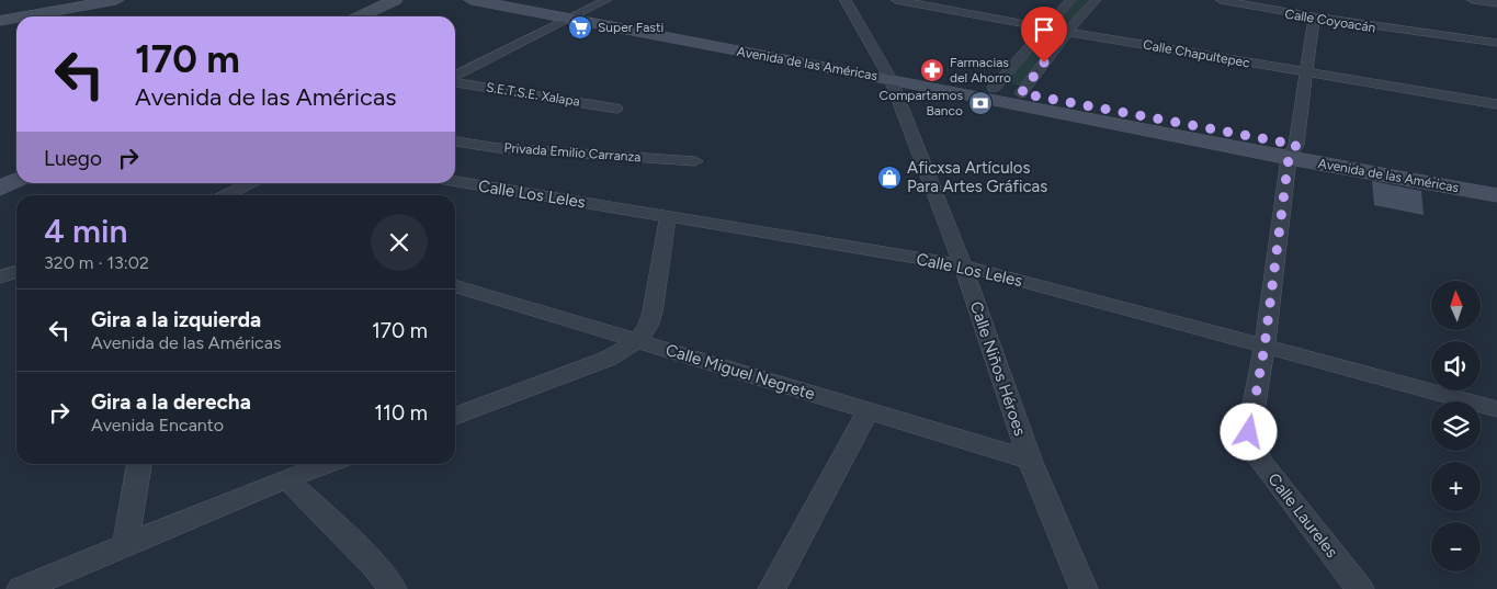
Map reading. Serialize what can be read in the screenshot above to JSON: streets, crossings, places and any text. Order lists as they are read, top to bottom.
{
  "streets": {
    "main road": ["Avenida de las Américas"],
    "street": [
      "Calle Coyoacán",
      "Calle Chapultepec",
      "S.E.T.S.E. Xalapa",
      "Privada Emilio Carranza",
      "Calle Los Leles",
      "Calle Niños Héroes",
      "Calle Miguel Negrete",
      "Calle Laureles"
    ]
  },
  "crossings": [
    ["Calle Coyoacán", "Calle Laureles"],
    ["Calle Chapultepec", "Calle Laureles"],
    ["Avenida de las Américas", "Calle Niños Héroes"],
    ["Avenida de las Américas", "Calle Laureles"],
    ["Calle Los Leles", "Calle Niños Héroes"],
    ["Calle Los Leles", "Calle Laureles"],
    ["Calle Niños Héroes", "Calle Miguel Negrete"]
  ],
  "places": {
    "supermarket": ["Super Fasti"],
    "pharmacy": ["Farmacias del Ahorro"],
    "bank": ["Compartamos Banco"],
    "shop": ["Aficxsa Artículos Para Artes Gráficas"]
  },
  "north": "top",
  "page": {
    "turn": ["170 m", "Avenida de las Américas"],
    "then": "Luego",
    "heading": ["4 min", "320 m · 13:02"],
    "map_buttons": ["+", "−"],
    "list": [
      {
        "name": "Gira a la izquierda",
        "note": "Avenida de las Américas",
        "value": "170 m"
      },
      {
        "name": "Gira a la derecha",
        "note": "Avenida Encanto",
        "value": "110 m"
      }
    ]
  }
}
